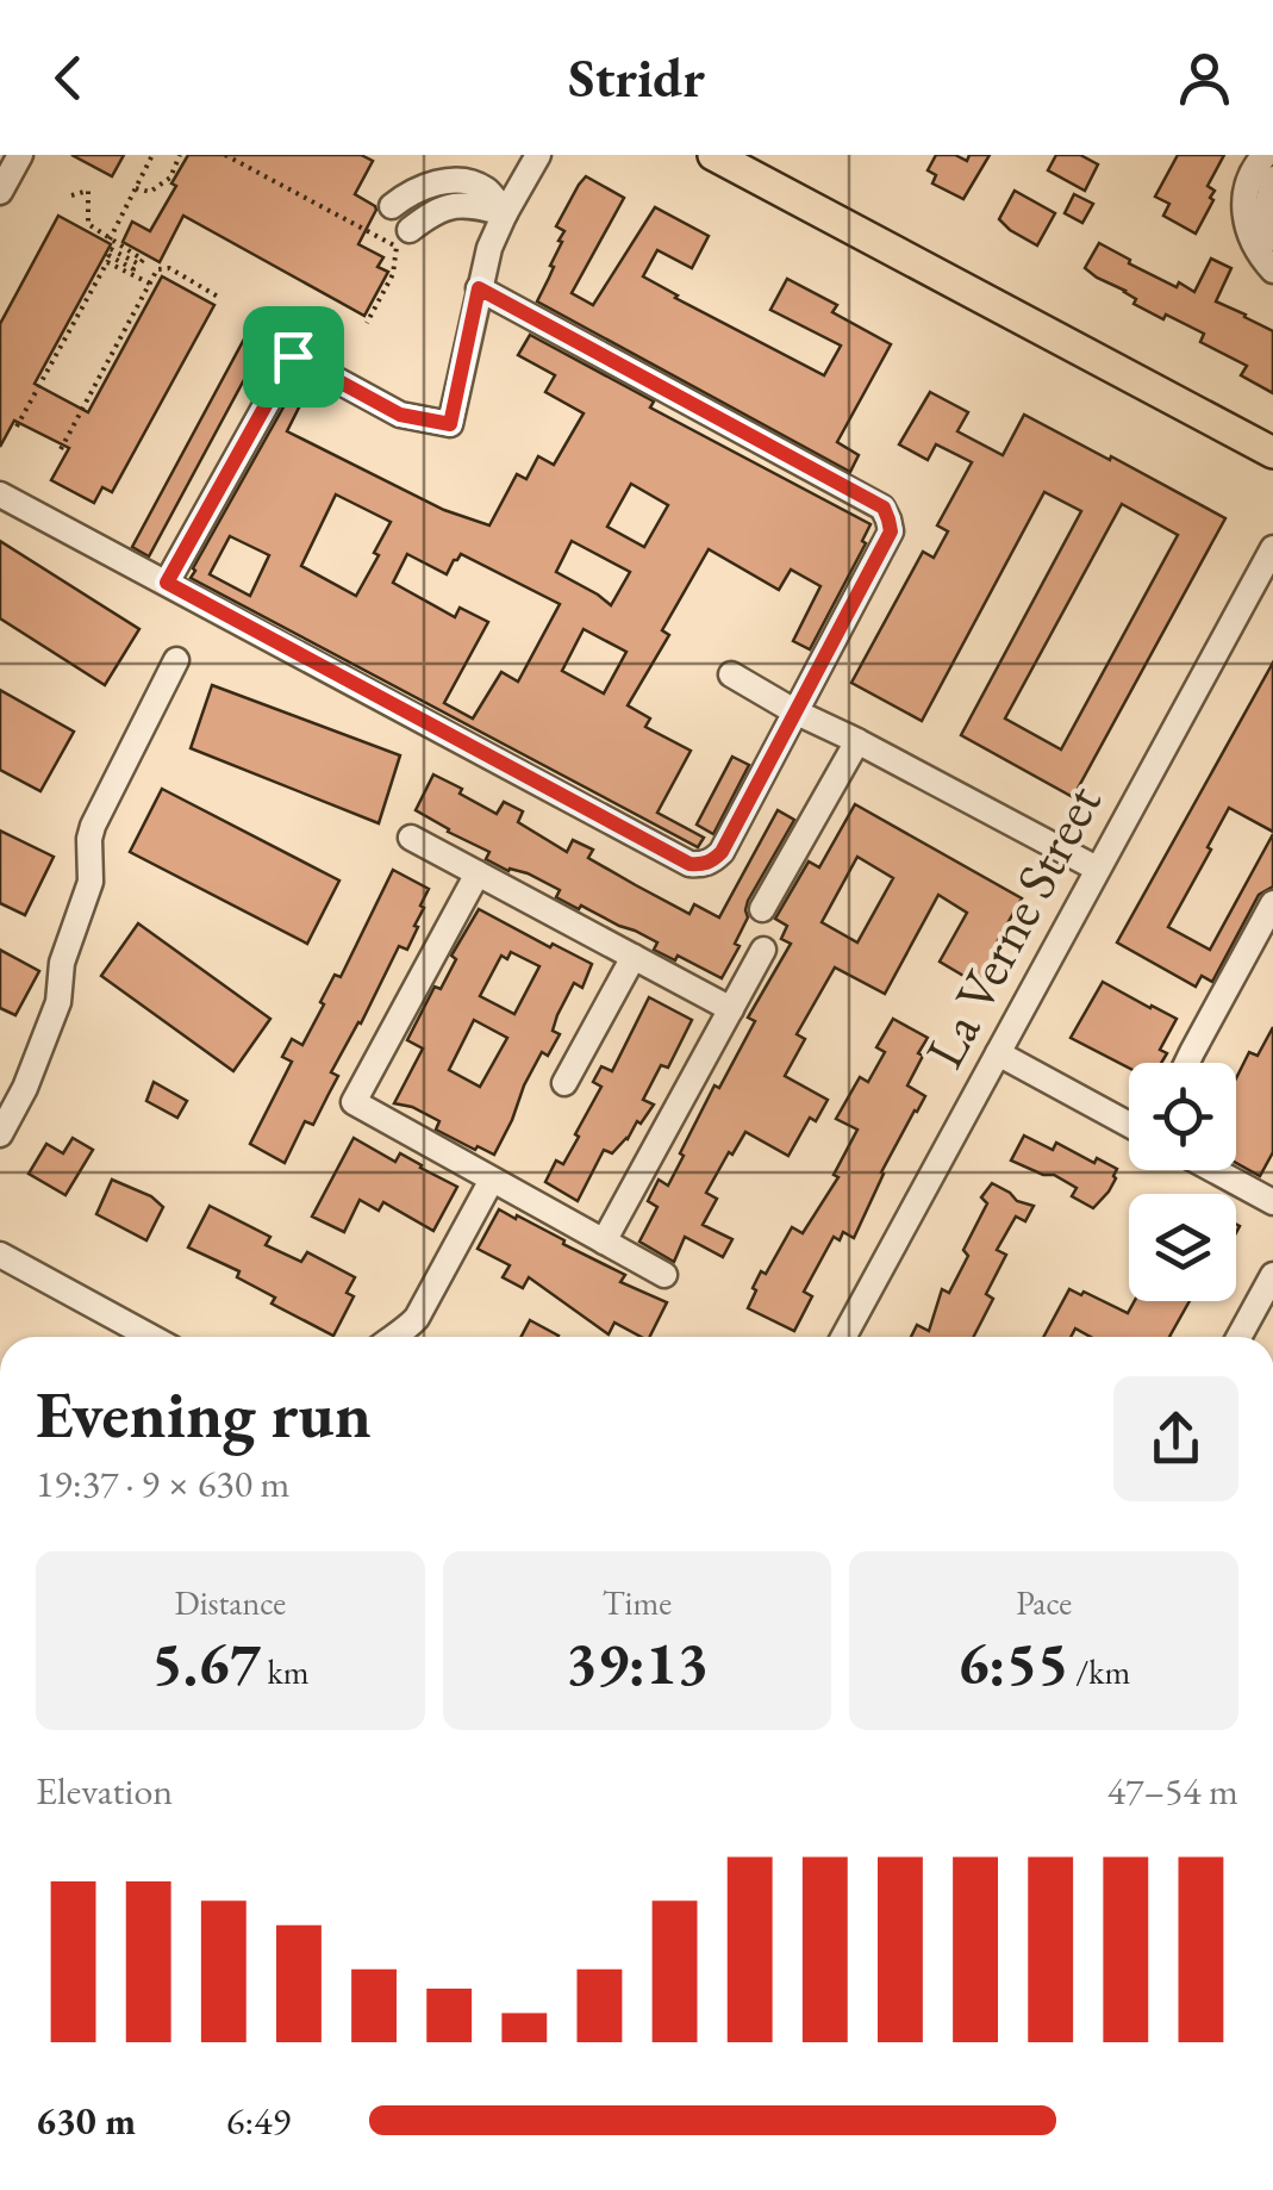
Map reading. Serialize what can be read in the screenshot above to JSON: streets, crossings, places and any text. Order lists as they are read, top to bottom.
{
  "streets": {
    "street": ["La Verne Street"]
  },
  "page": {
    "header": "Stridr",
    "heading": ["Evening run", "19:37 · 9 × 630 m"],
    "stats": [
      ["Distance", "5.67 km"],
      ["Time", "39:13"],
      ["Pace", "6:55 /km"]
    ],
    "chart": ["Elevation", "47–54 m"],
    "list": [
      {
        "name": "630 m",
        "note": "6:49"
      }
    ]
  }
}
